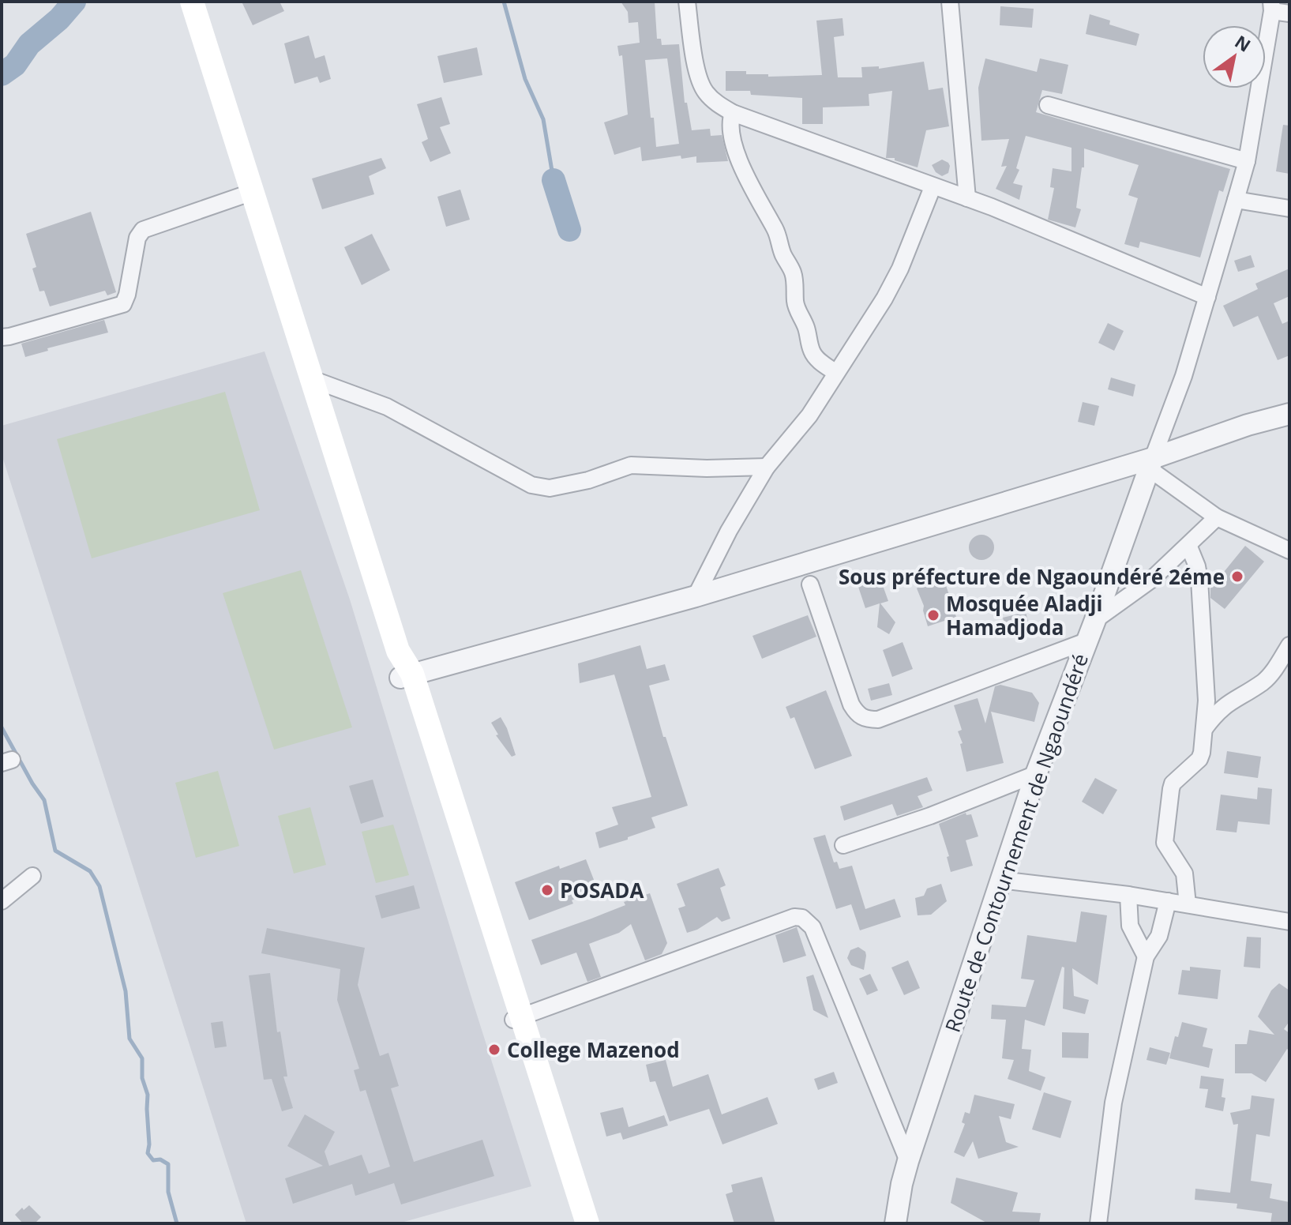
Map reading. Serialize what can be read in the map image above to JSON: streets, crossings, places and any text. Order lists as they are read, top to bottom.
{
  "streets": {
    "street": ["Route de Contournement de Ngaoundéré"]
  },
  "places": [
    "Sous préfecture de Ngaoundéré 2éme",
    "Mosquée Aladji Hamadjoda",
    "POSADA",
    "College Mazenod"
  ],
  "north": "top right"
}
